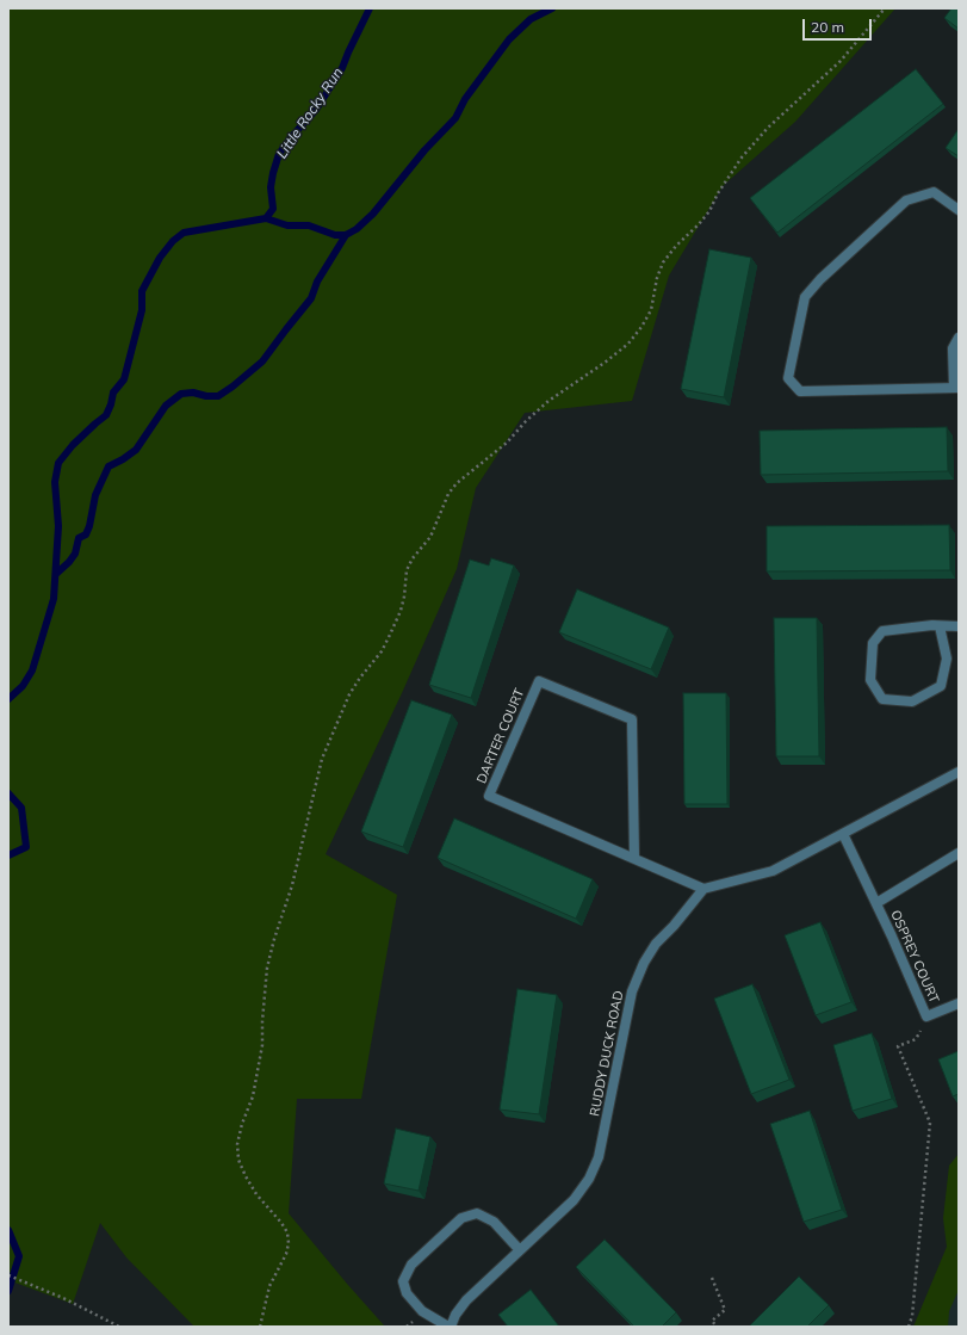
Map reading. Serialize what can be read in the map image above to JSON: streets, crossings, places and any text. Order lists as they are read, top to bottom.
{
  "streets": {
    "street": ["DARTER COURT", "OSPREY COURT", "RUDDY DUCK ROAD"]
  },
  "crossings": [
    ["DARTER COURT", "RUDDY DUCK ROAD"]
  ],
  "water": ["Little Rocky Run"],
  "scale_bar": "20 m"
}
